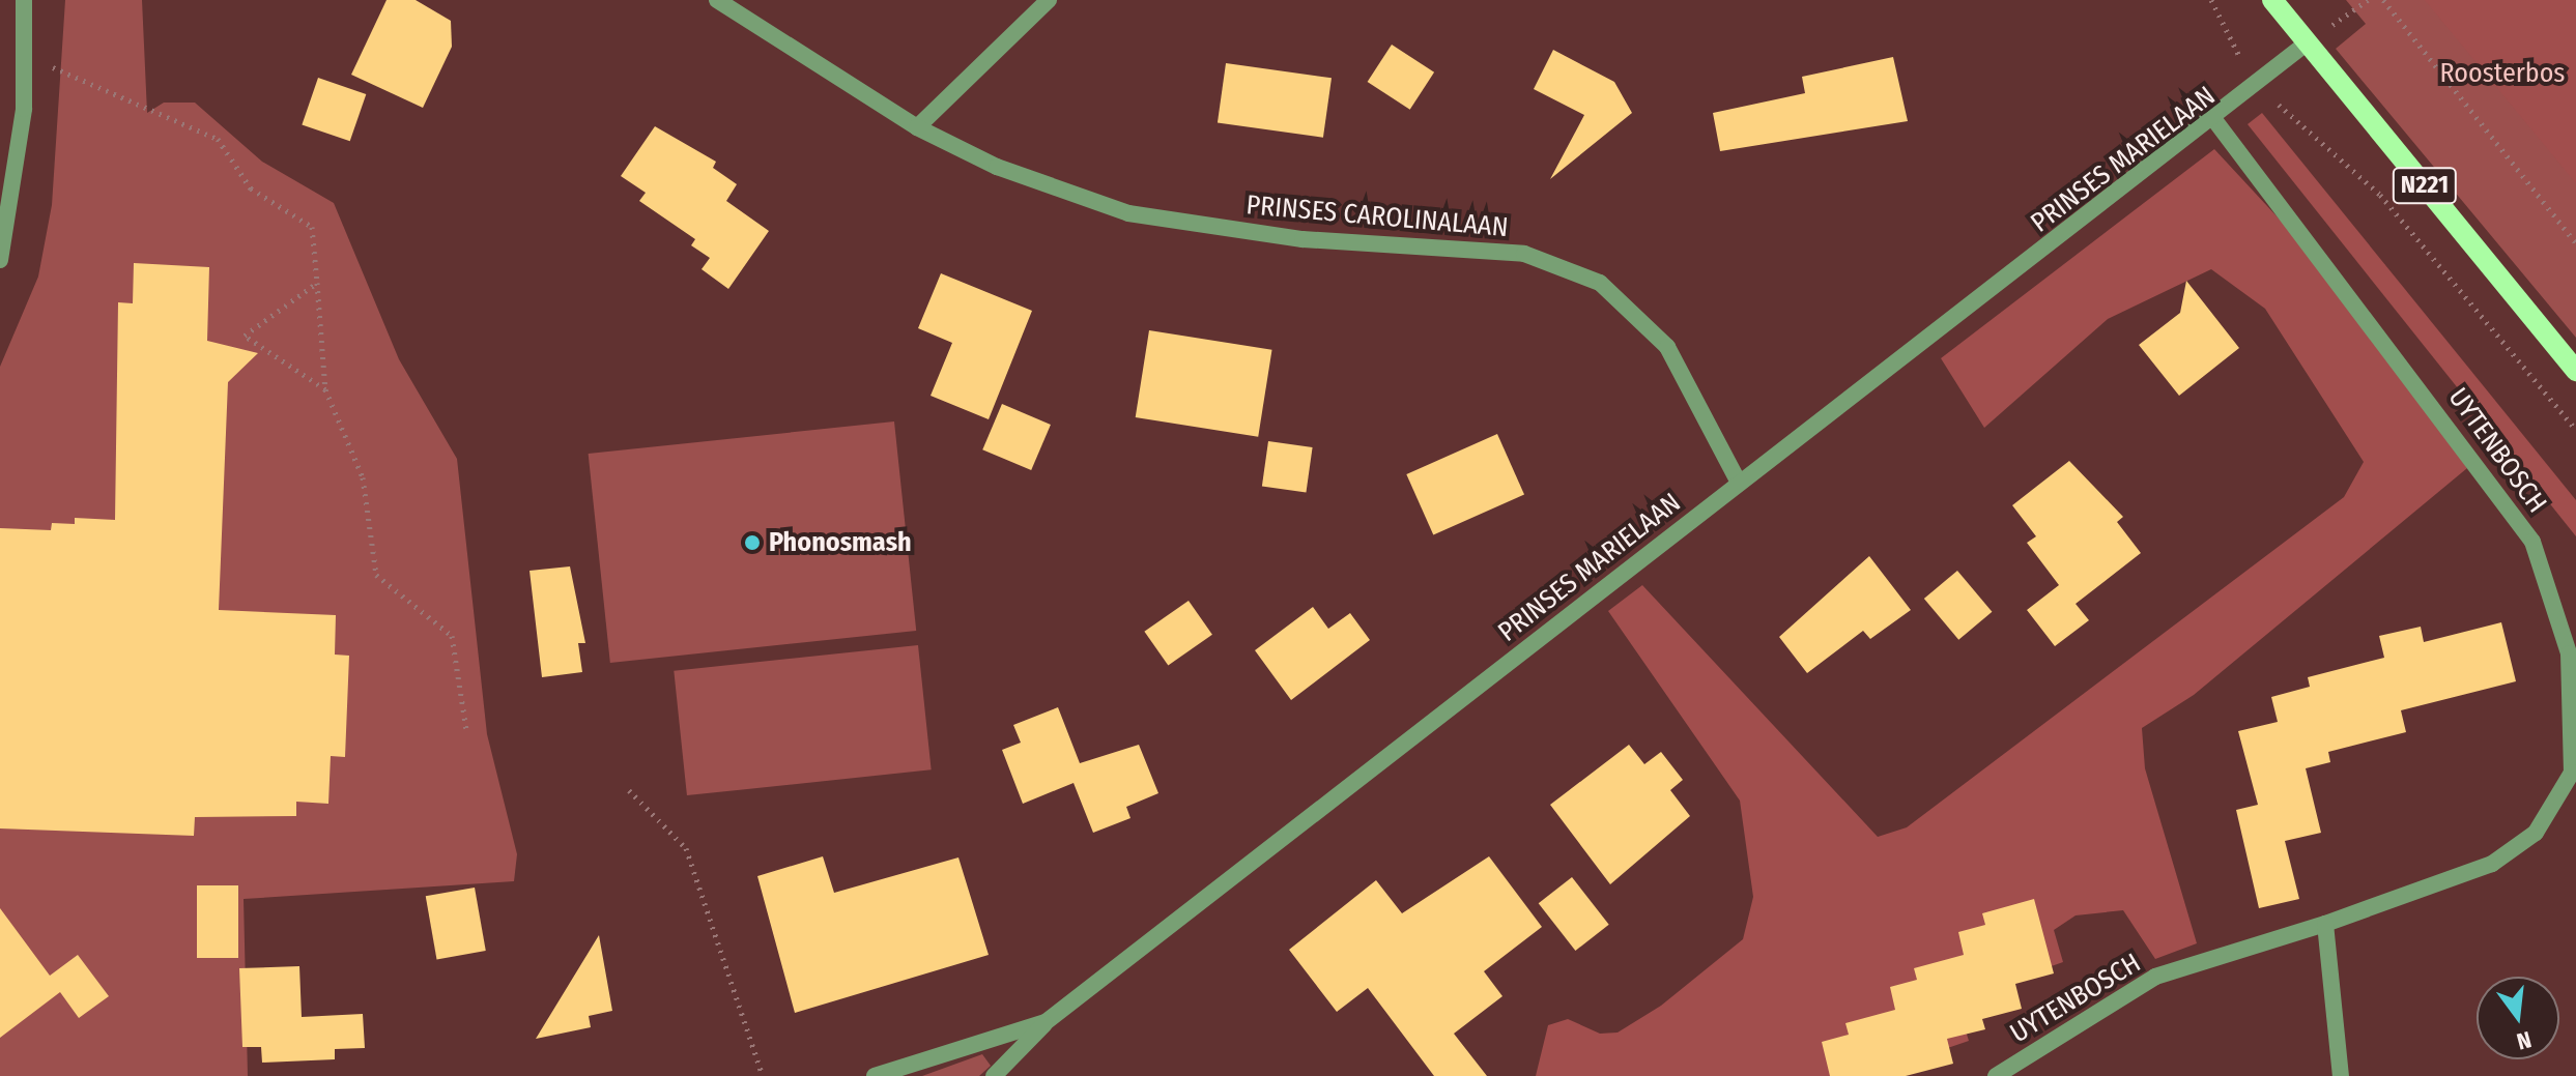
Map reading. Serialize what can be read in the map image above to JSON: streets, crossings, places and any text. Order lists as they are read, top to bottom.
{
  "streets": {
    "main road": ["N221"],
    "street": ["PRINSES MARIELAAN", "PRINSES CAROLINALAAN", "UYTENBOSCH"]
  },
  "crossings": [
    ["PRINSES MARIELAAN", "N221"],
    ["PRINSES MARIELAAN", "PRINSES CAROLINALAAN"],
    ["PRINSES MARIELAAN", "UYTENBOSCH"]
  ],
  "parks": ["Roosterbos"],
  "places": ["Phonosmash"],
  "north": "bottom"
}
